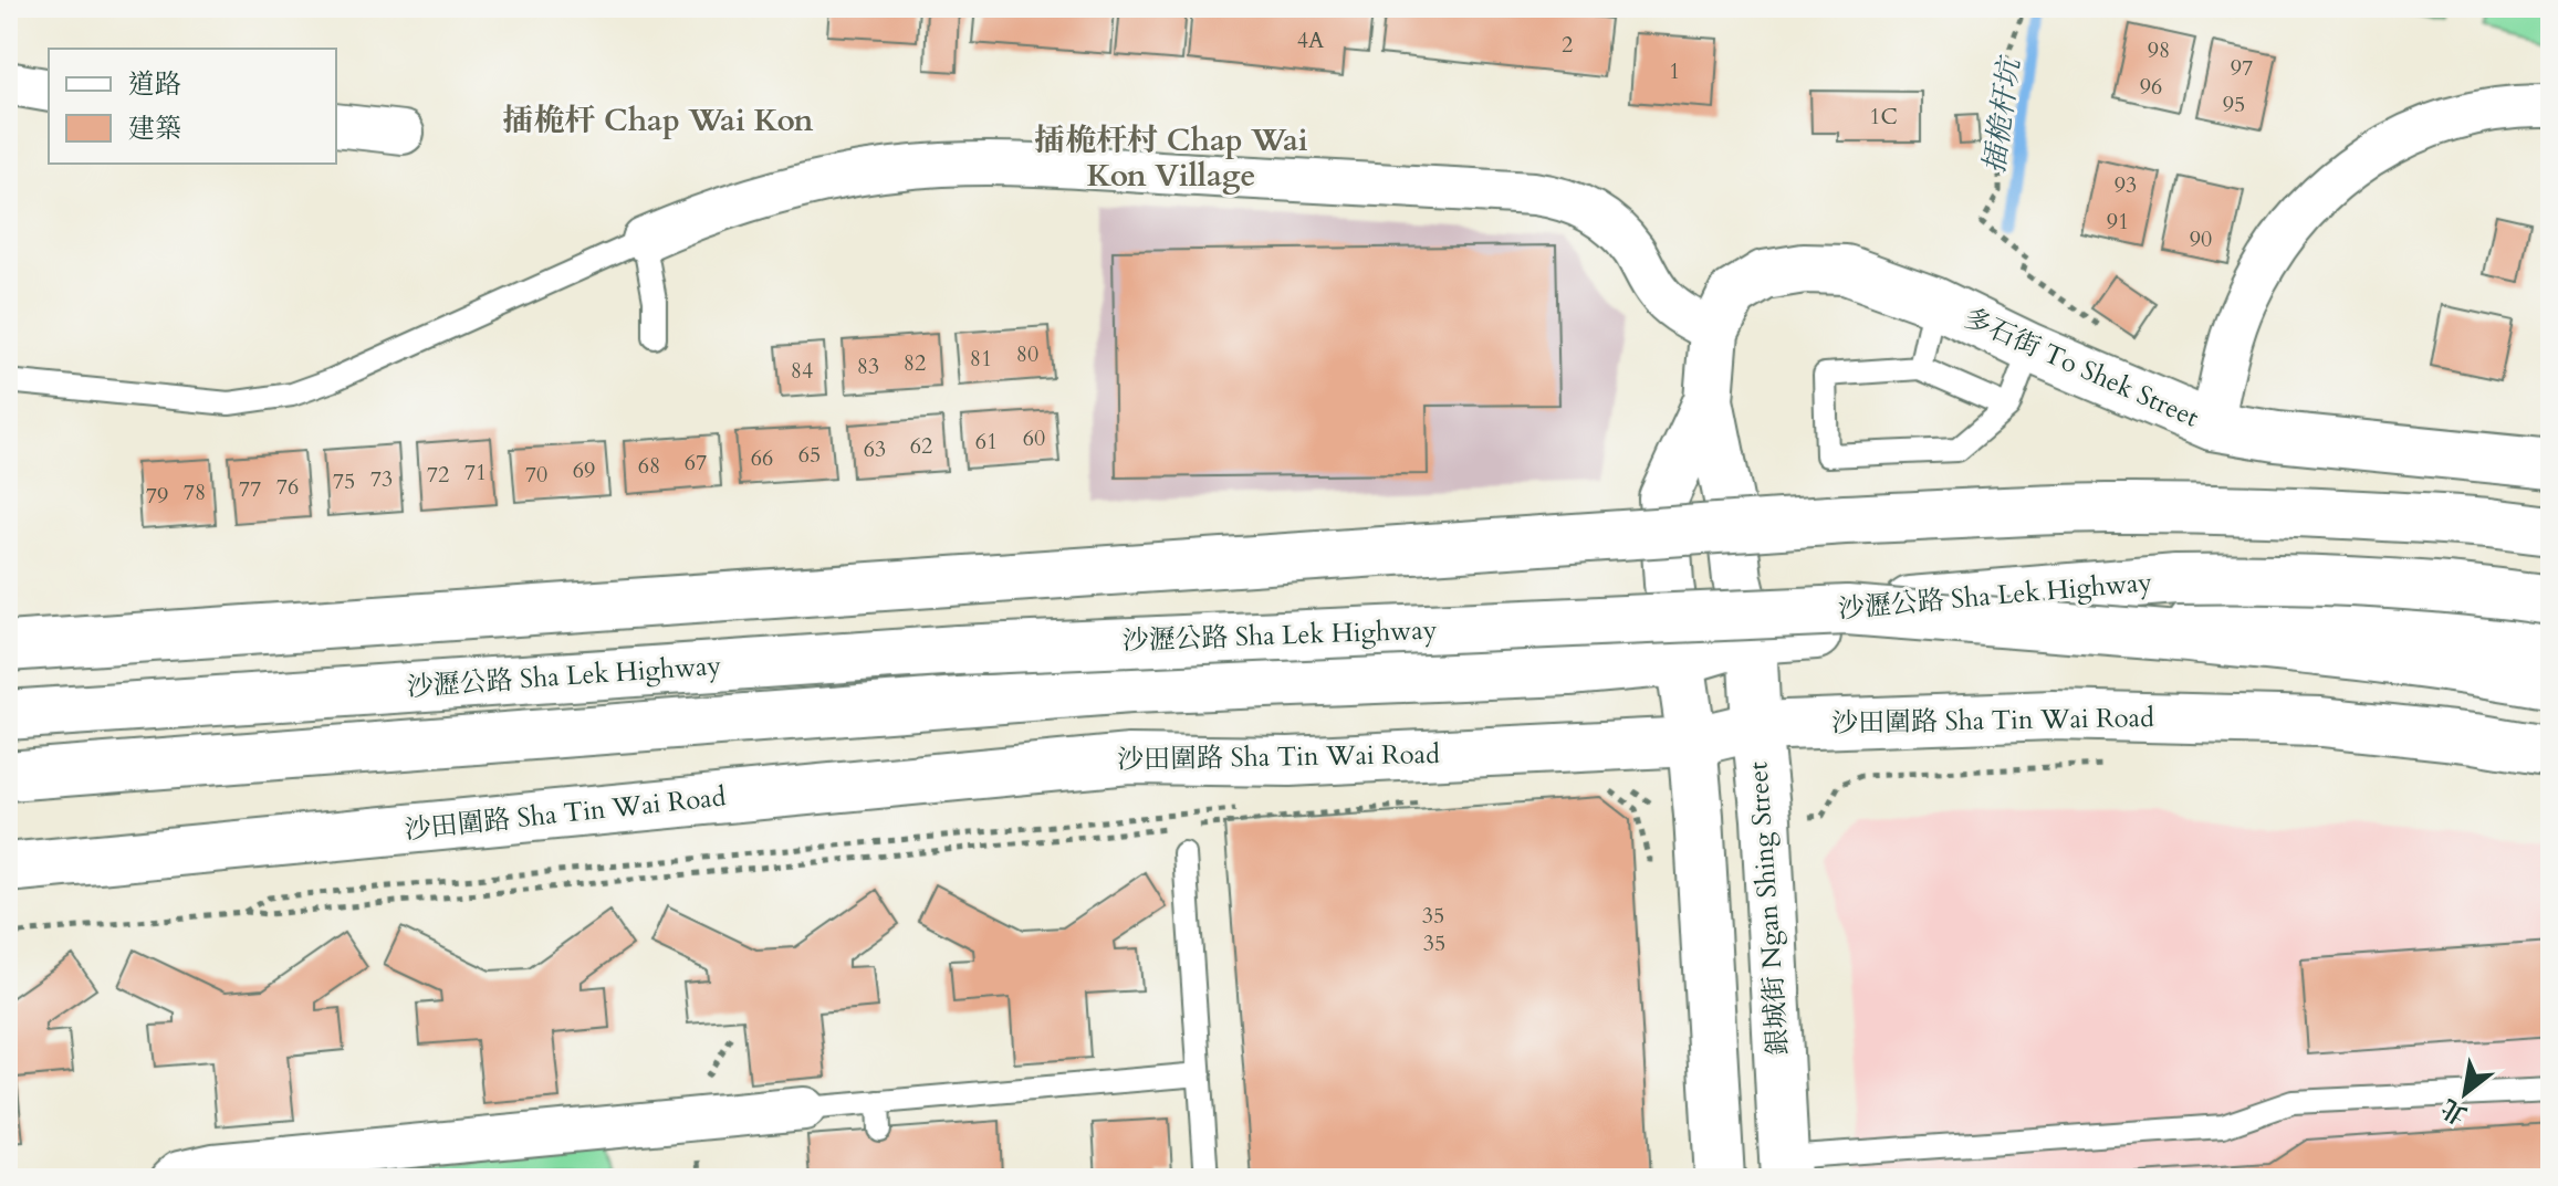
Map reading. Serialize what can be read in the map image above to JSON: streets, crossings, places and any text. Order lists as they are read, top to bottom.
{
  "streets": {
    "main road": [
      "多石街 To Shek Street",
      "沙瀝公路 Sha Lek Highway",
      "沙田圍路 Sha Tin Wai Road",
      "銀城街 Ngan Shing Street"
    ]
  },
  "crossings": [
    ["多石街 To Shek Street", "銀城街 Ngan Shing Street"],
    ["沙田圍路 Sha Tin Wai Road", "銀城街 Ngan Shing Street"]
  ],
  "districts": ["插桅杆 Chap Wai Kon", "插桅杆村 Chap Wai Kon Village"],
  "water": ["插桅杆坑"],
  "house_numbers": [
    "4A",
    "2",
    "98",
    "97",
    "1",
    "96",
    "95",
    "1C",
    "93",
    "91",
    "90",
    "80",
    "81",
    "82",
    "83",
    "84",
    "60",
    "61",
    "62",
    "63",
    "65",
    "66",
    "67",
    "68",
    "69",
    "71",
    "72",
    "70",
    "73",
    "75",
    "76",
    "77",
    "78",
    "79",
    "35",
    "35"
  ],
  "legend": ["道路", "建築"],
  "north": "bottom left"
}
